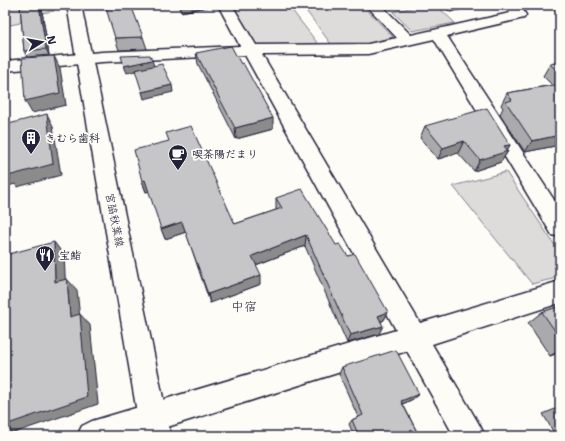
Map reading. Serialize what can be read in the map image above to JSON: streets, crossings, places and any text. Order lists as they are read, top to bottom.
{
  "streets": {
    "street": ["宮脇秋葉線"]
  },
  "districts": ["中宿"],
  "places": {
    "building": ["きむら歯科"],
    "cafe": ["喫茶陽だまり"],
    "restaurant": ["宝鮨"]
  },
  "north": "right"
}
